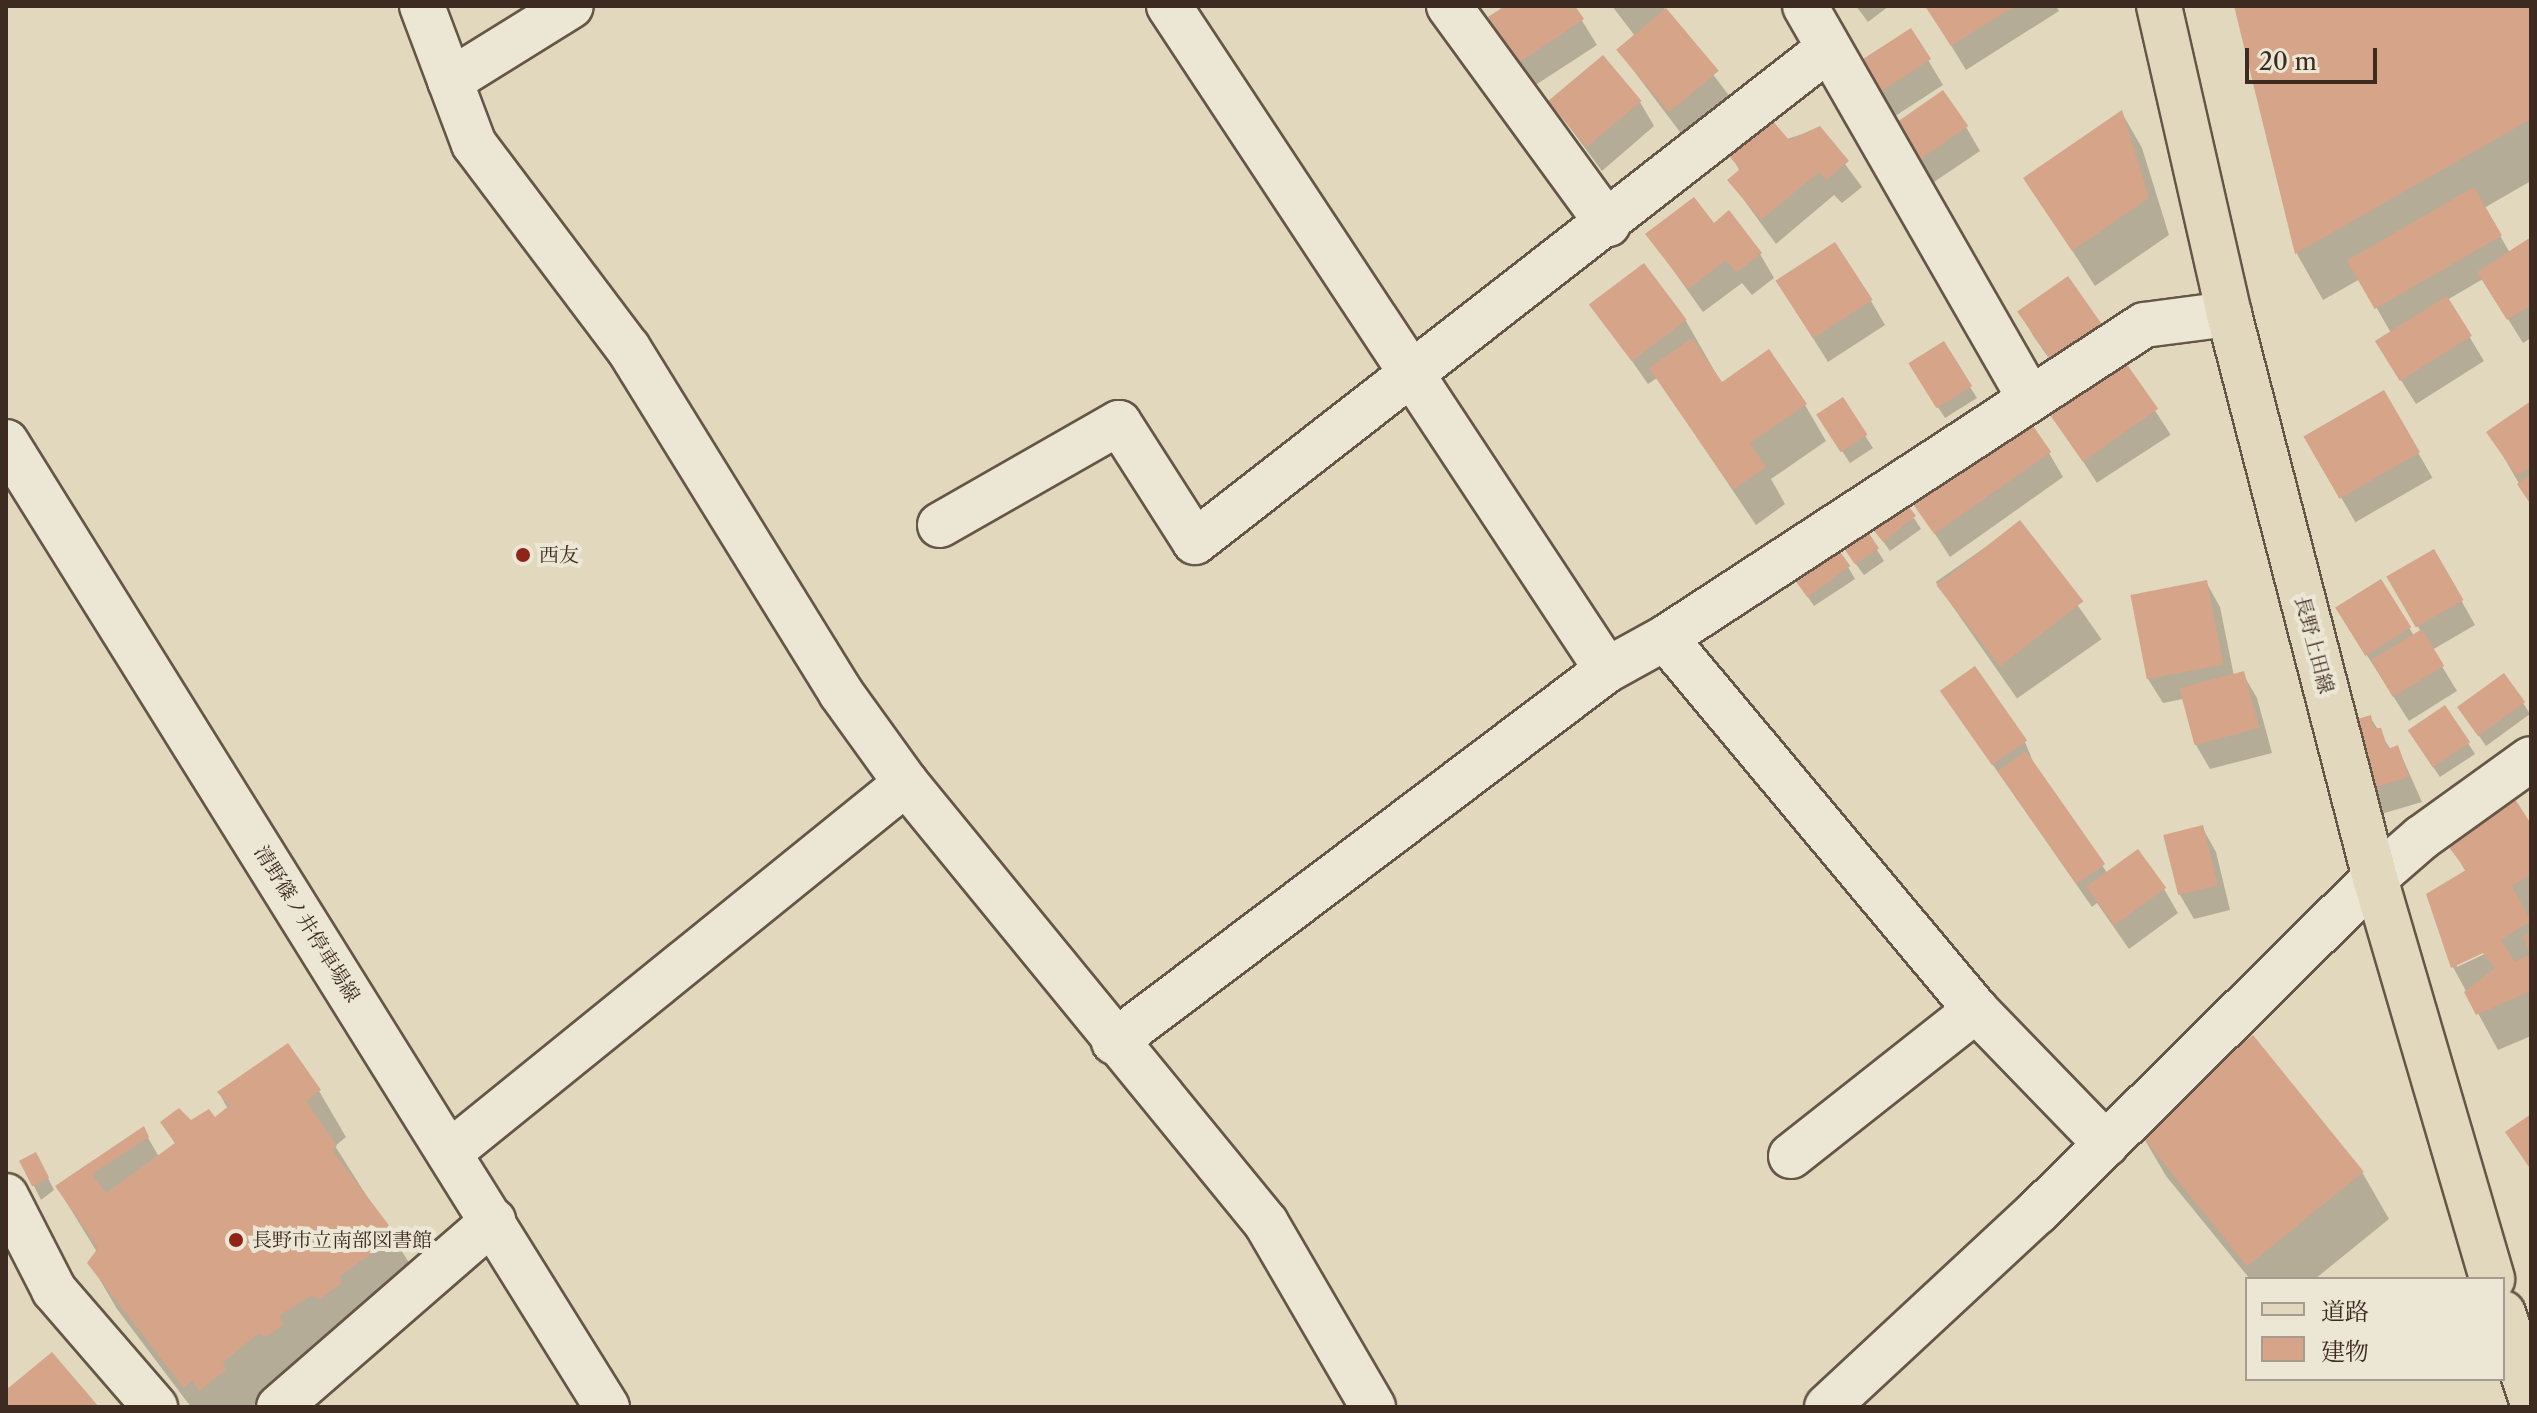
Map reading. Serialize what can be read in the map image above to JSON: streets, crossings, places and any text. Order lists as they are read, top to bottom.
{
  "streets": {
    "main road": ["長野上田線"],
    "street": ["清野篠ノ井停車場線"]
  },
  "places": ["西友", "長野市立南部図書館"],
  "legend": ["道路", "建物"],
  "scale_bar": "20 m"
}
